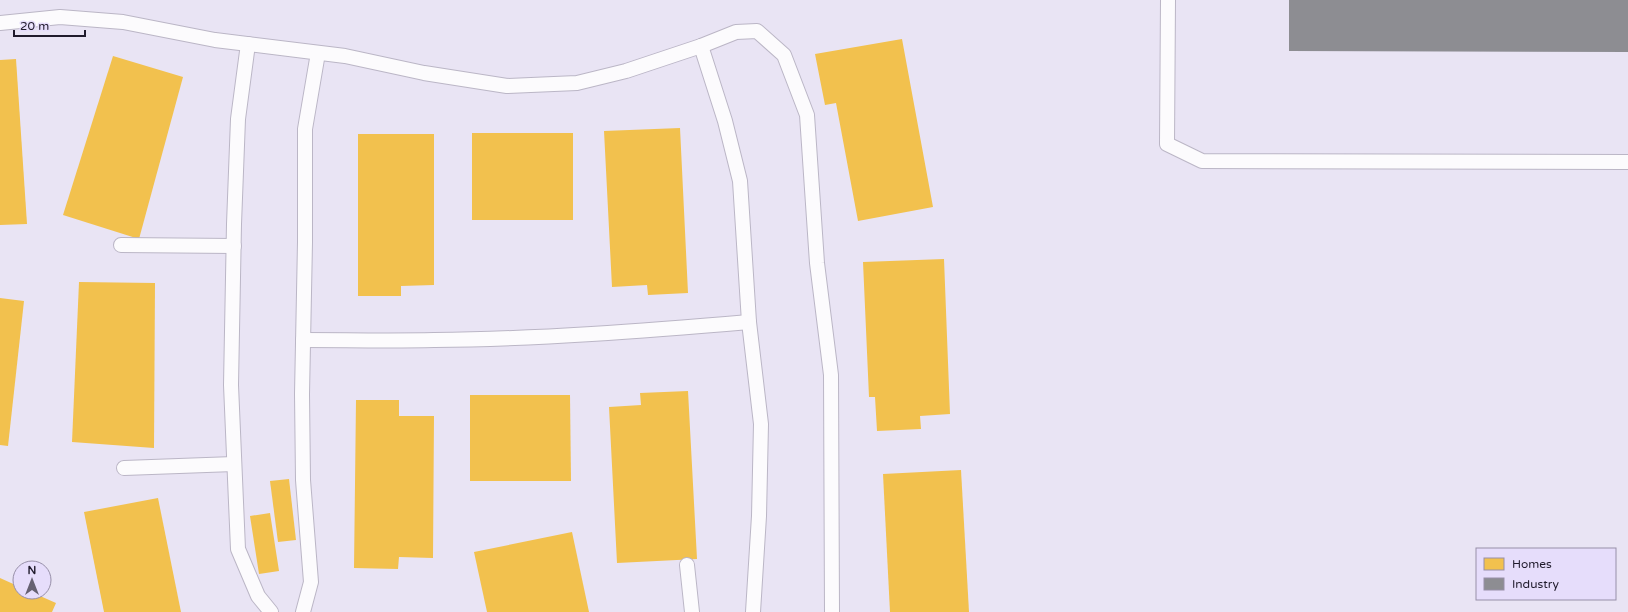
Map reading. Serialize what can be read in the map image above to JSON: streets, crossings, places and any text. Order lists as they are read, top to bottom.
{
  "legend": ["Homes", "Industry"],
  "scale_bar": "20 m",
  "north": "top"
}
